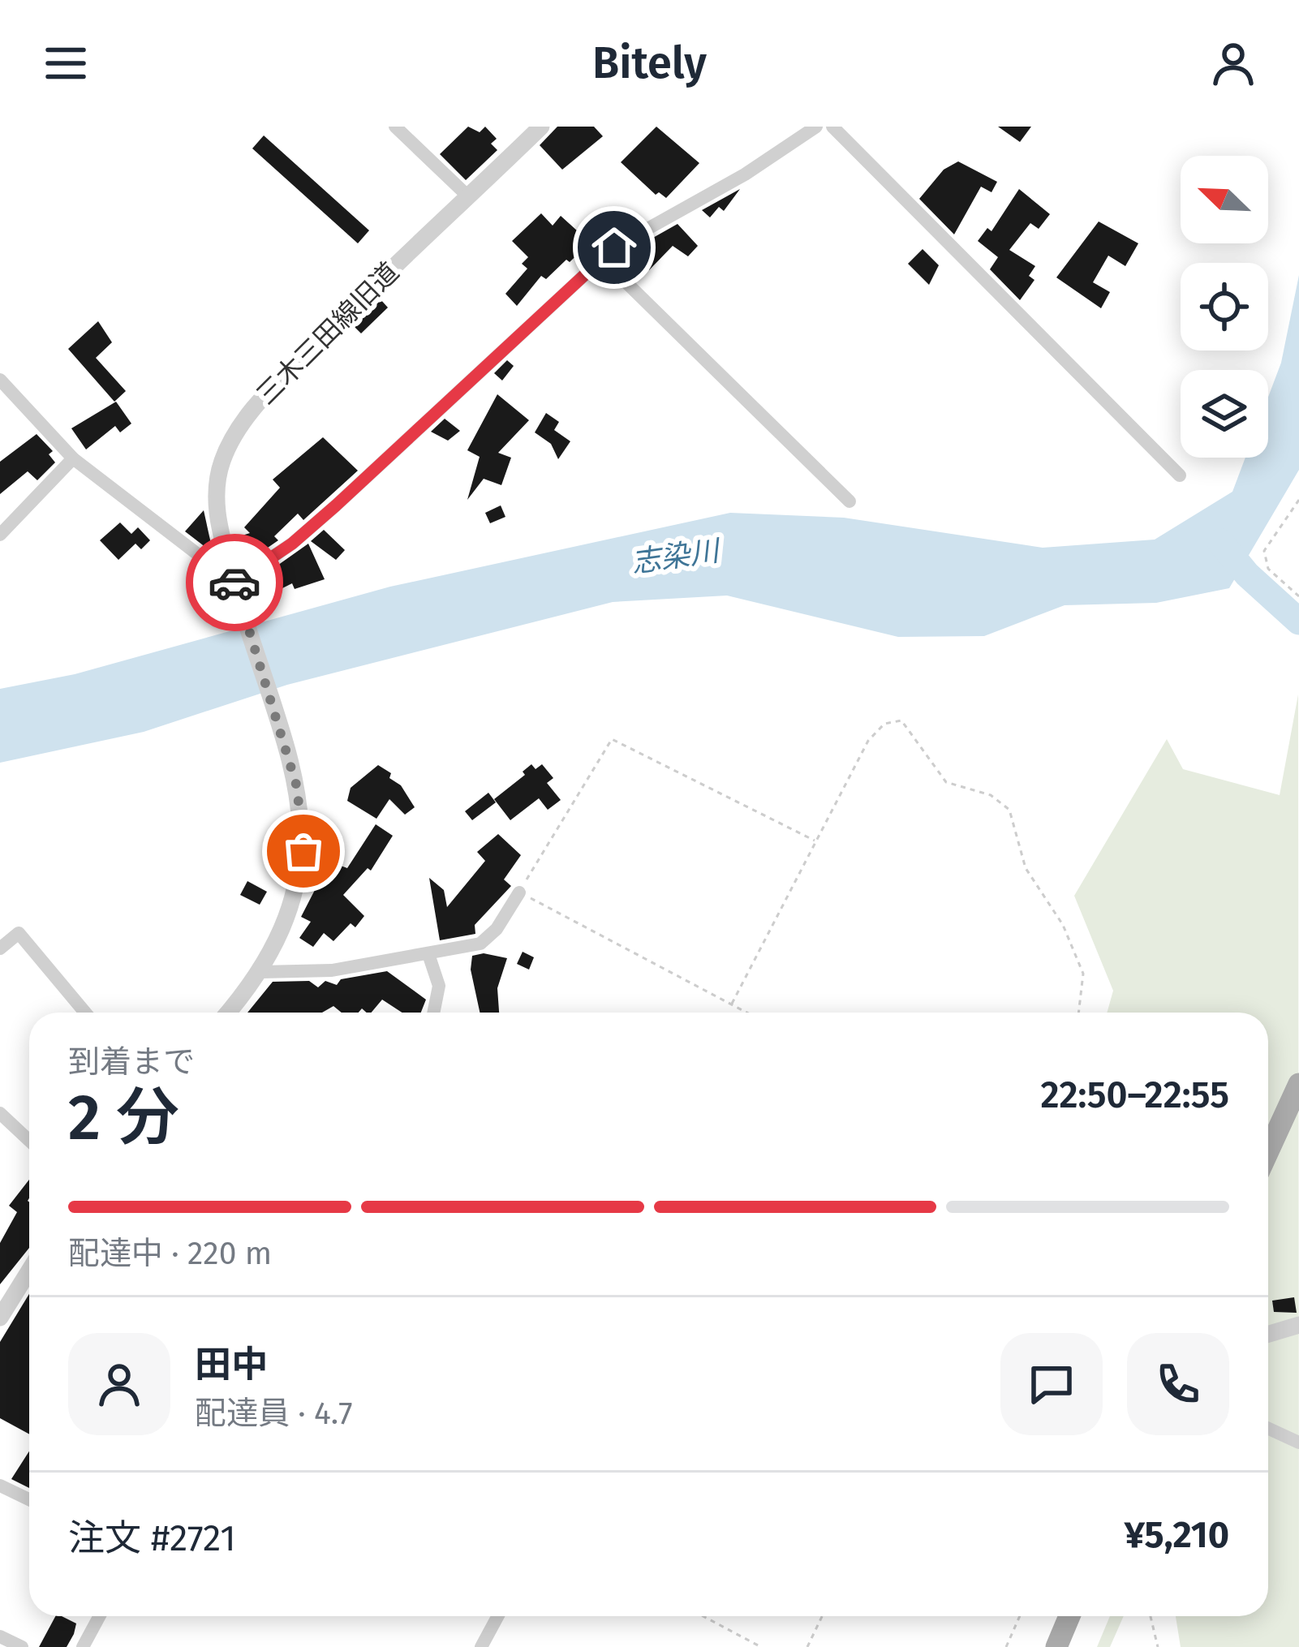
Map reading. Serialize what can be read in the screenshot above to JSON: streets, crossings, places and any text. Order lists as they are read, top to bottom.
{
  "streets": {
    "street": ["三木三田線旧道"]
  },
  "water": ["志染川"],
  "north": "top left",
  "page": {
    "header": "Bitely",
    "heading": ["2 分", "到着まで", "22:50–22:55"],
    "panel": [
      "田中",
      "配達員 · 4.7",
      "注文 #2721",
      "¥5,210"
    ],
    "bar": "配達中 · 220 m"
  }
}
